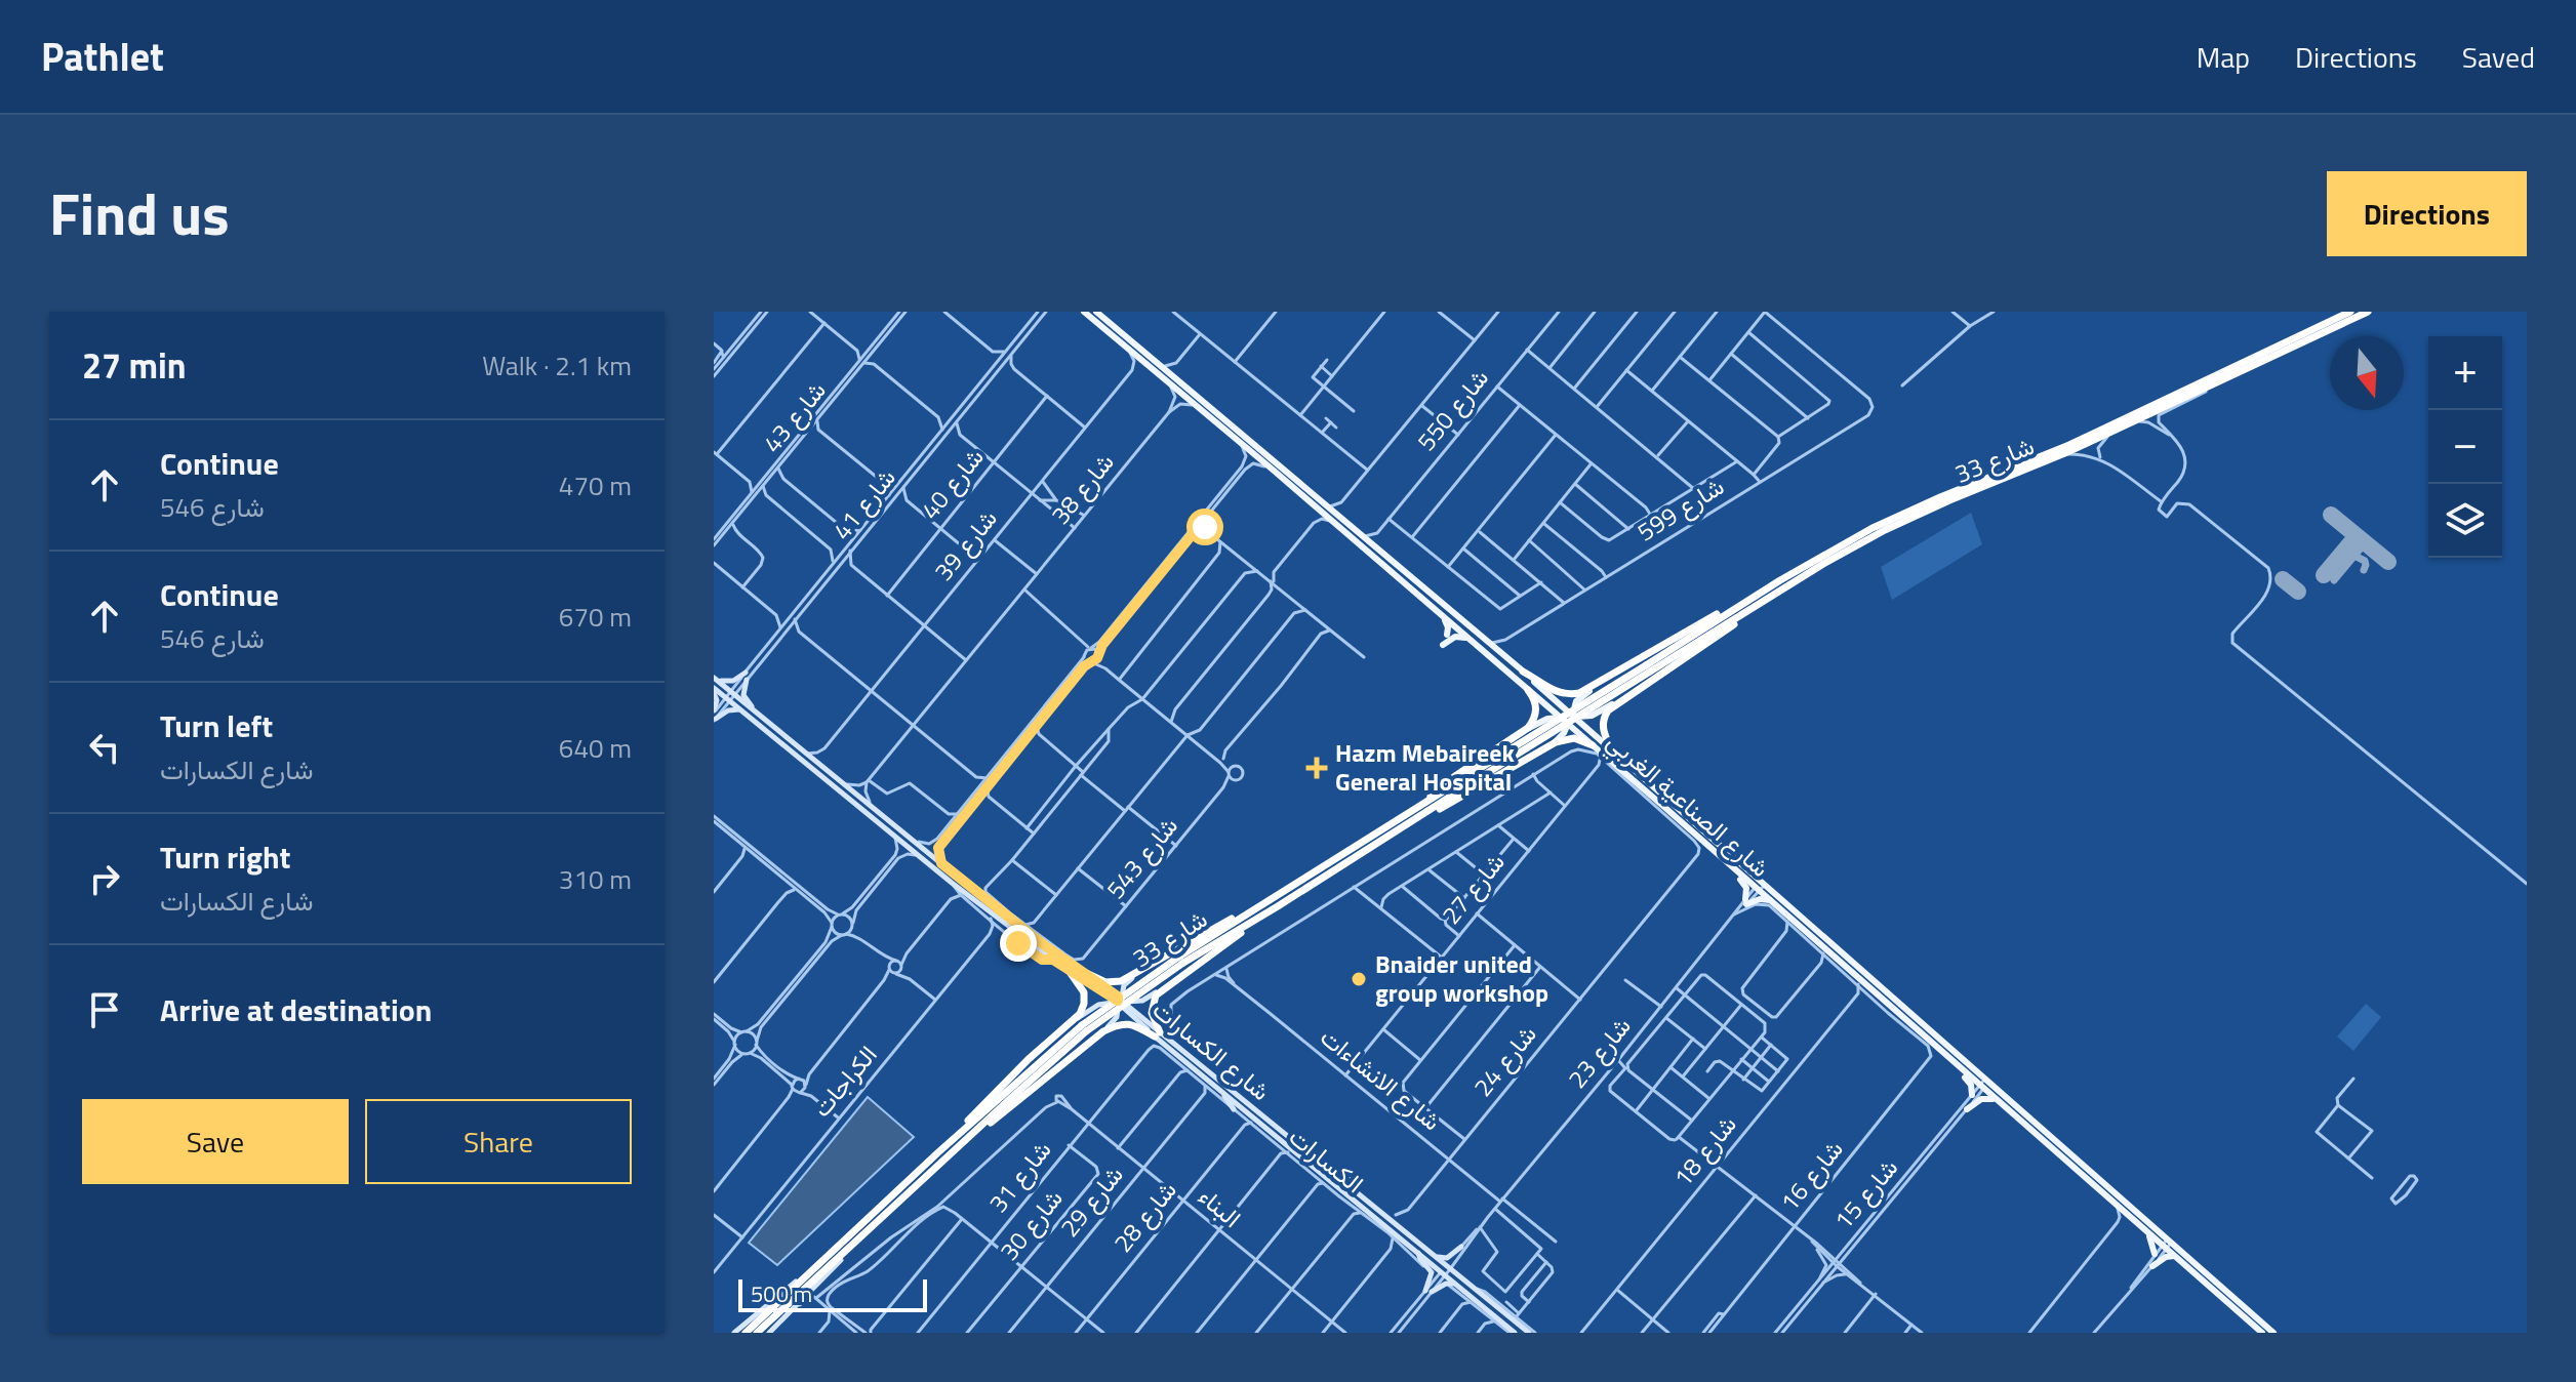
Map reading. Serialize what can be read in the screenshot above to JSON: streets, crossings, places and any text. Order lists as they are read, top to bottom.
{
  "streets": {
    "highway": ["شارع 33"],
    "main road": ["شارع الصناعية الغربي"],
    "street": [
      "شارع 550",
      "شارع 43",
      "شارع 40",
      "شارع 38",
      "شارع 41",
      "شارع 599",
      "شارع 39",
      "شارع 543",
      "شارع 27",
      "شارع الكسارات",
      "شارع 23",
      "شارع 24",
      "شارع الانشاءات",
      "الكراجات",
      "شارع 18",
      "الكسارات",
      "شارع 16",
      "شارع 31",
      "شارع 15",
      "شارع 29",
      "البناء",
      "شارع 28",
      "شارع 30"
    ]
  },
  "crossings": [
    ["شارع 41", "شارع 39"],
    ["شارع 41", "شارع الكسارات"],
    ["شارع 599", "شارع الصناعية الغربي"],
    ["شارع 39", "شارع الصناعية الغربي"],
    ["شارع 39", "شارع الكسارات"],
    ["شارع الصناعية الغربي", "شارع 23"],
    ["شارع الصناعية الغربي", "شارع 24"],
    ["شارع الصناعية الغربي", "شارع 16"],
    ["شارع الصناعية الغربي", "شارع 15"],
    ["شارع 27", "شارع الانشاءات"],
    ["شارع الكسارات", "شارع 23"],
    ["شارع الكسارات", "الكراجات"],
    ["شارع الكسارات", "الكسارات"],
    ["شارع الكسارات", "شارع 31"],
    ["شارع 23", "شارع الانشاءات"],
    ["شارع 24", "شارع الانشاءات"],
    ["شارع 31", "البناء"],
    ["شارع 31", "شارع 30"],
    ["شارع 29", "البناء"],
    ["البناء", "شارع 28"]
  ],
  "places": {
    "health": ["Hazm Mebaireek General Hospital"],
    "other": ["Bnaider united group workshop"]
  },
  "scale_bar": "500 m",
  "north": "bottom",
  "page": {
    "header": "Pathlet",
    "nav": ["Map", "Directions", "Saved"],
    "title": "Find us",
    "buttons": [
      "Directions",
      ["Save", "Share"]
    ],
    "heading": ["27 min", "Walk · 2.1 km"],
    "map_buttons": ["+", "−"],
    "list": [
      ["Continue", "شارع 546", "470 m"],
      ["Continue", "شارع 546", "670 m"],
      ["Turn left", "شارع الكسارات", "640 m"],
      ["Turn right", "شارع الكسارات", "310 m"],
      "Arrive at destination"
    ],
    "scale": "500 m"
  }
}
